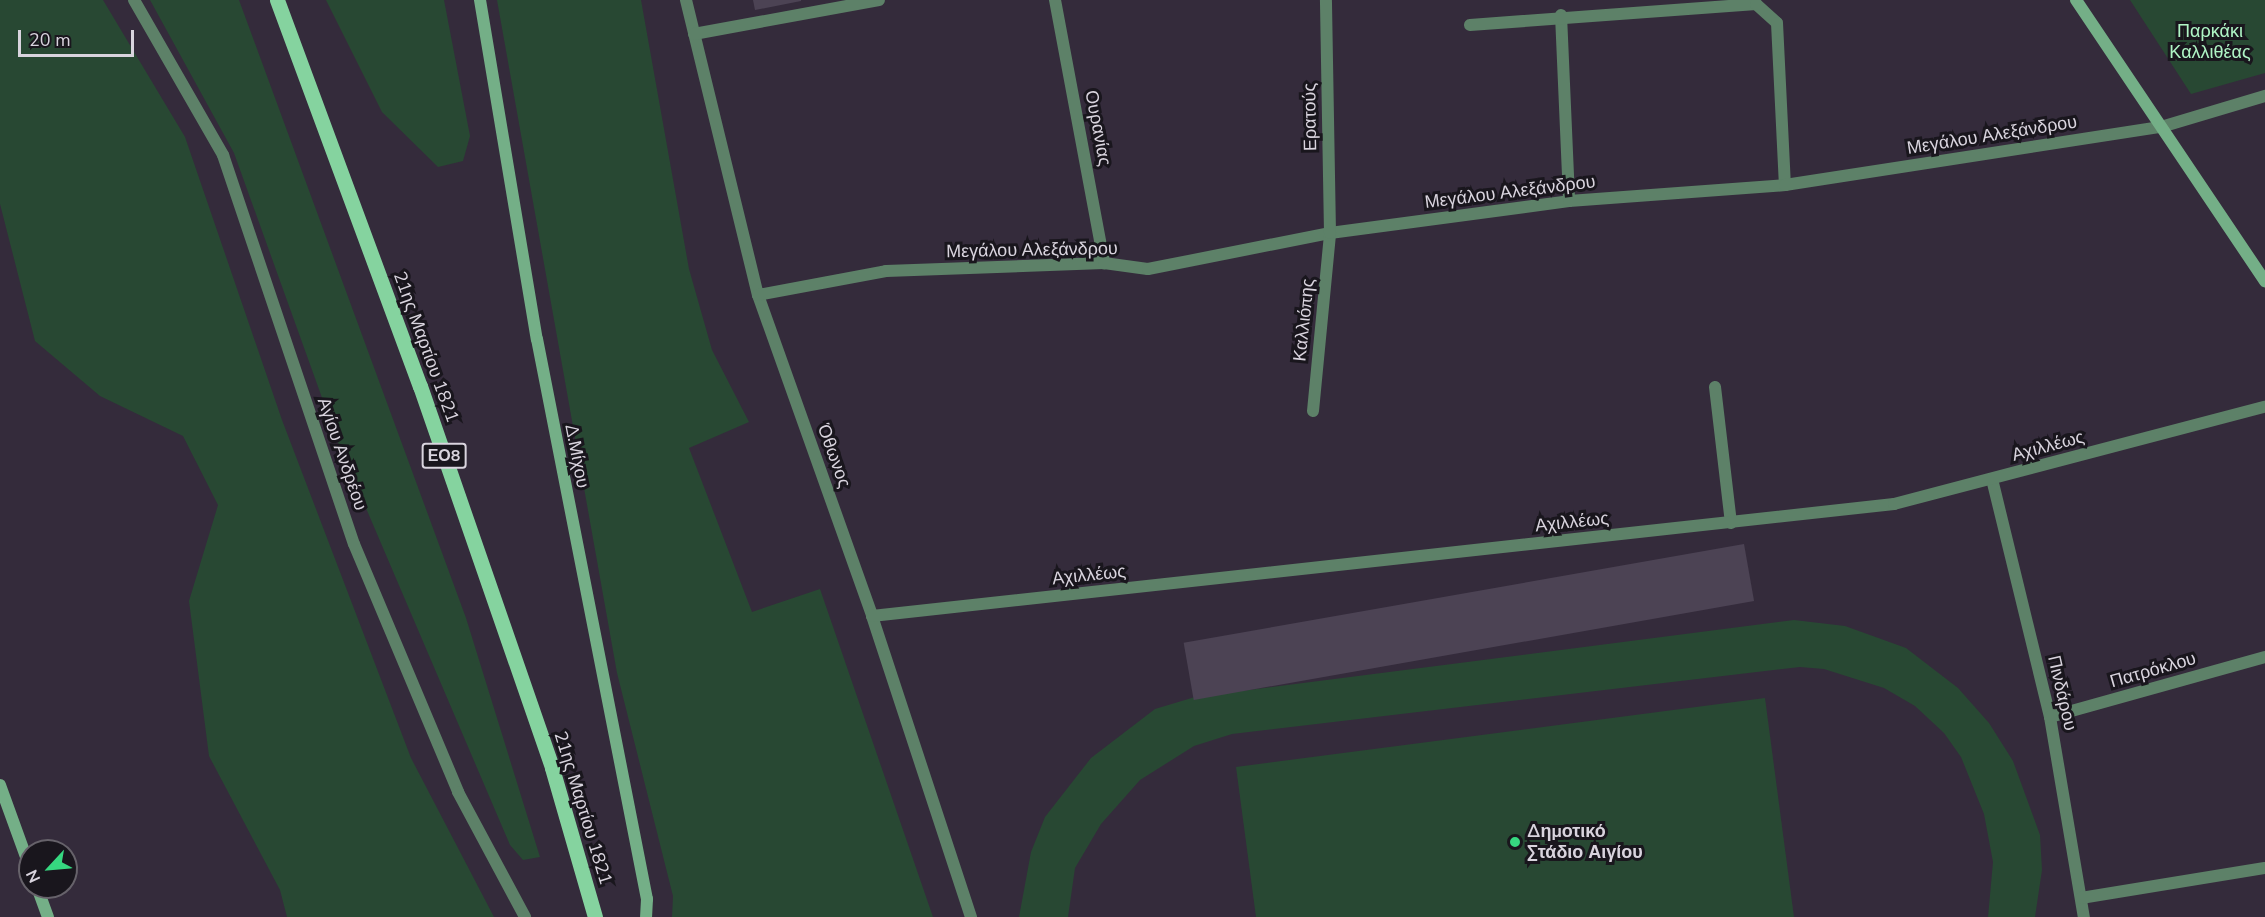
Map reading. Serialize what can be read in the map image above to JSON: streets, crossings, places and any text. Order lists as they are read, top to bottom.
{
  "streets": {
    "main road": ["21ης Μαρτίου 1821", "ΕΟ8"],
    "street": [
      "Ερατούς",
      "Ουρανίας",
      "Μεγάλου Αλεξάνδρου",
      "Καλλιόπης",
      "Αχιλλέως",
      "Αγίου Ανδρέου",
      "Δ.Μίχου",
      "Όθωνος",
      "Πατρόκλου",
      "Πινδάρου"
    ]
  },
  "crossings": [
    ["Ερατούς", "Μεγάλου Αλεξάνδρου"],
    ["Ερατούς", "Καλλιόπης"],
    ["Ουρανίας", "Μεγάλου Αλεξάνδρου"],
    ["Μεγάλου Αλεξάνδρου", "Καλλιόπης"],
    ["Μεγάλου Αλεξάνδρου", "Όθωνος"],
    ["Αχιλλέως", "Όθωνος"],
    ["Αχιλλέως", "Πινδάρου"],
    ["Πατρόκλου", "Πινδάρου"]
  ],
  "parks": ["Παρκάκι Καλλιθέας"],
  "places": ["Δημοτικό Στάδιο Αιγίου"],
  "scale_bar": "20 m",
  "north": "bottom left"
}
